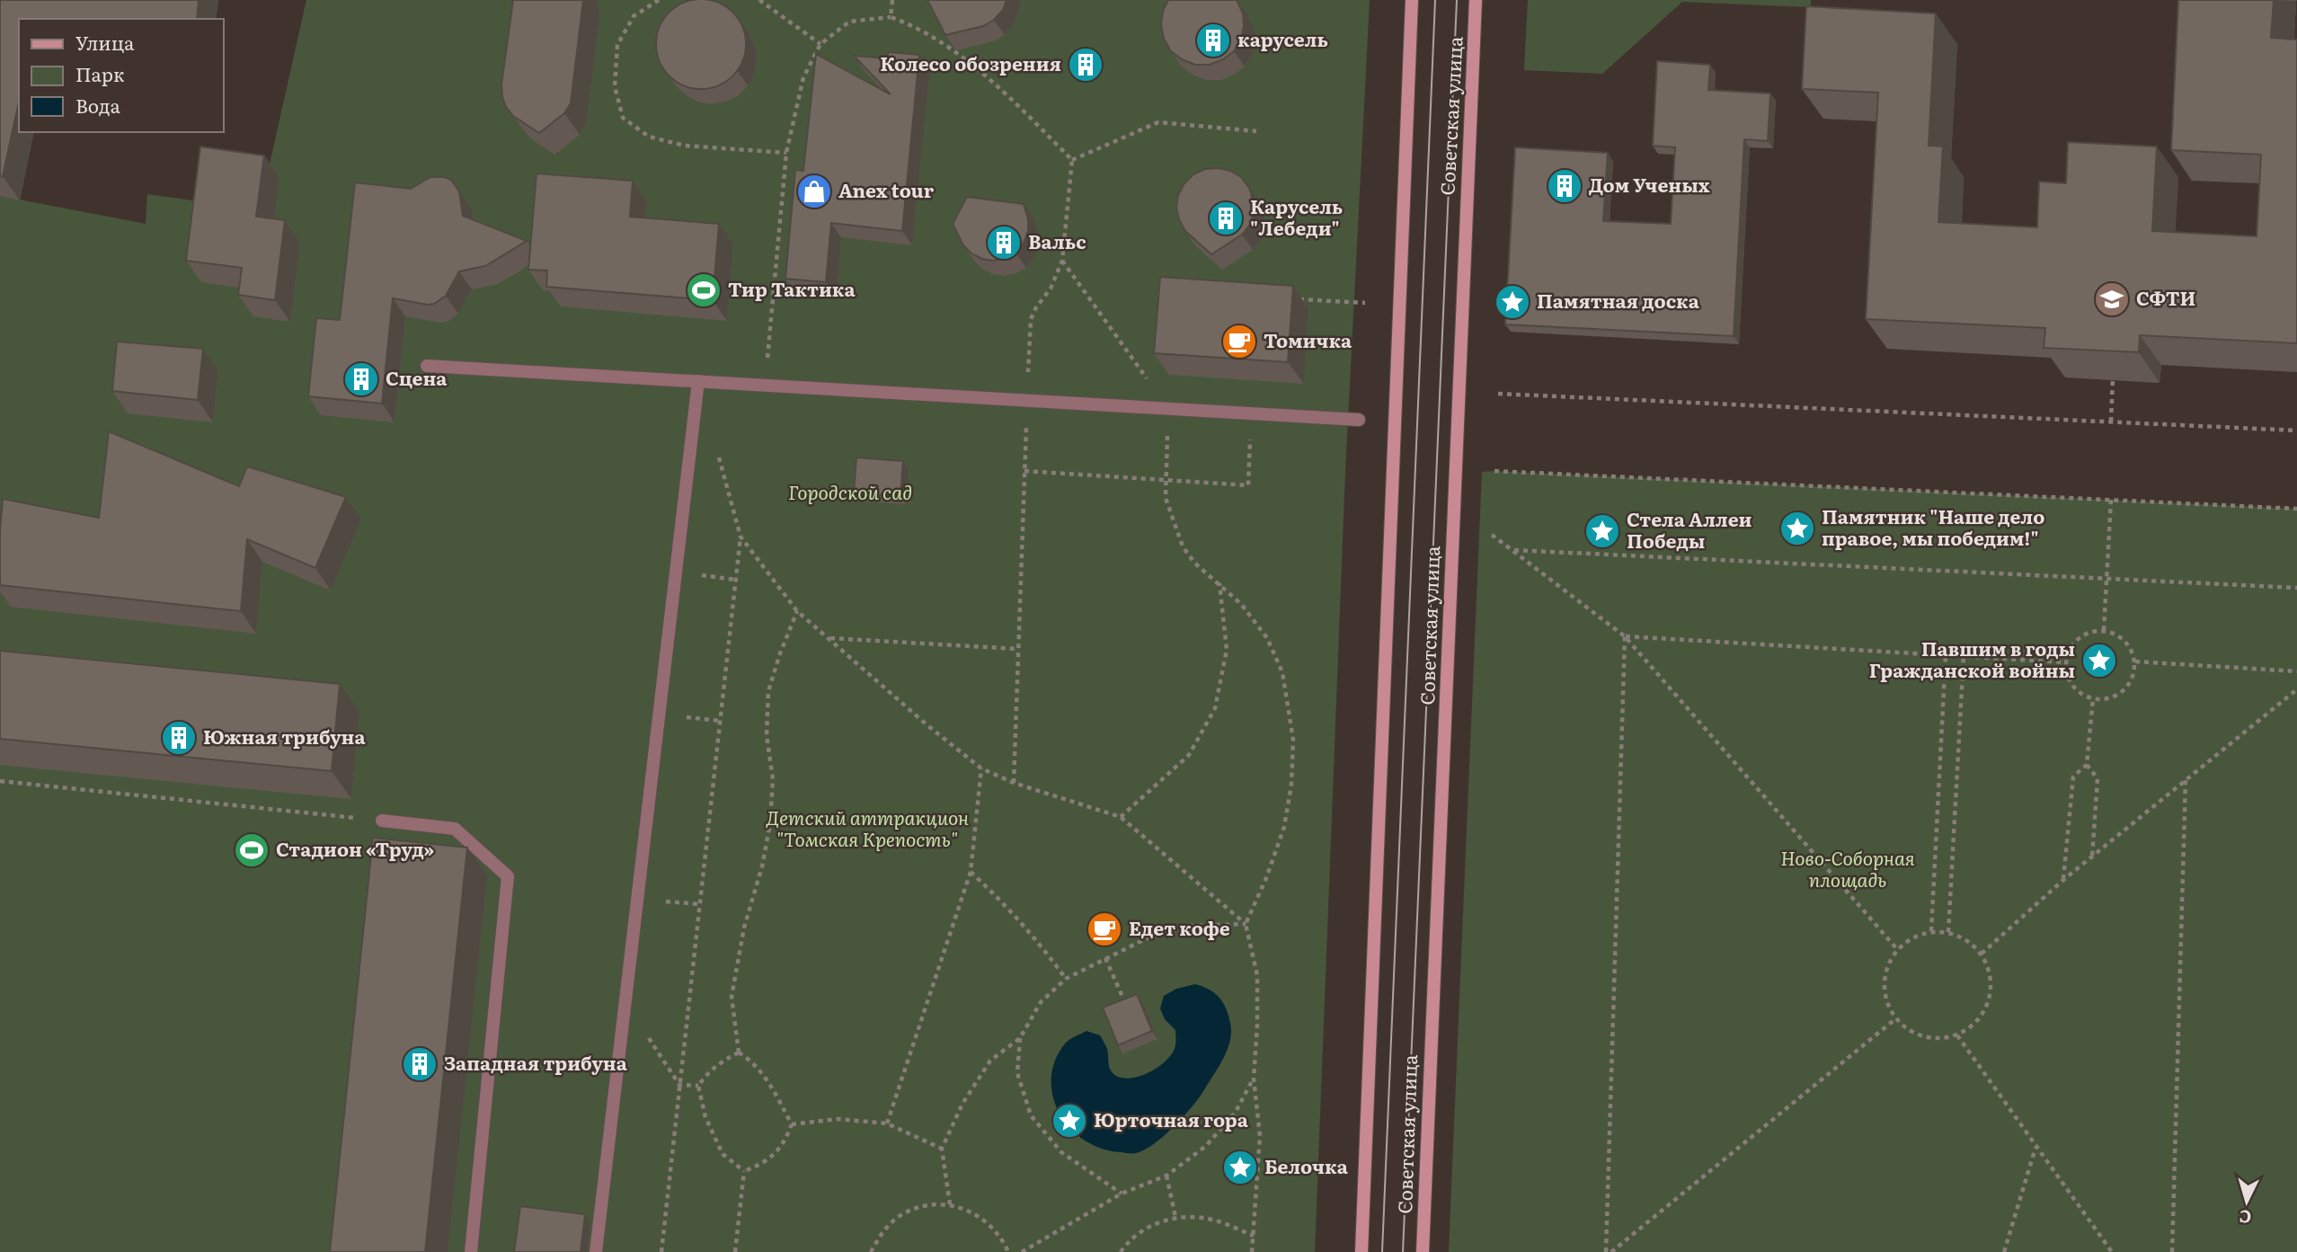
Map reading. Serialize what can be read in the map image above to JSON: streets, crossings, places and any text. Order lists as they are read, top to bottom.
{
  "streets": {
    "street": ["Советская улица"]
  },
  "parks": ["Городской сад", "Детский аттракцион \"Томская Крепость\"", "Ново-Соборная площадь"],
  "places": {
    "building": [
      "карусель",
      "Колесо обозрения",
      "Дом Ученых",
      "Карусель \"Лебеди\"",
      "Вальс",
      "Сцена",
      "Южная трибуна",
      "Западная трибуна"
    ],
    "shop": ["Anex tour"],
    "sports": ["Тир Тактика", "Стадион «Труд»"],
    "school or university": ["СФТИ"],
    "place": [
      "Памятная доска",
      "Памятник \"Наше дело правое, мы победим!\"",
      "Стела Аллеи Победы",
      "Павшим в годы Гражданской войны",
      "Юрточная гора",
      "Белочка"
    ],
    "cafe": ["Томичка", "Едет кофе"]
  },
  "legend": ["Улица", "Парк", "Вода"],
  "north": "bottom"
}
